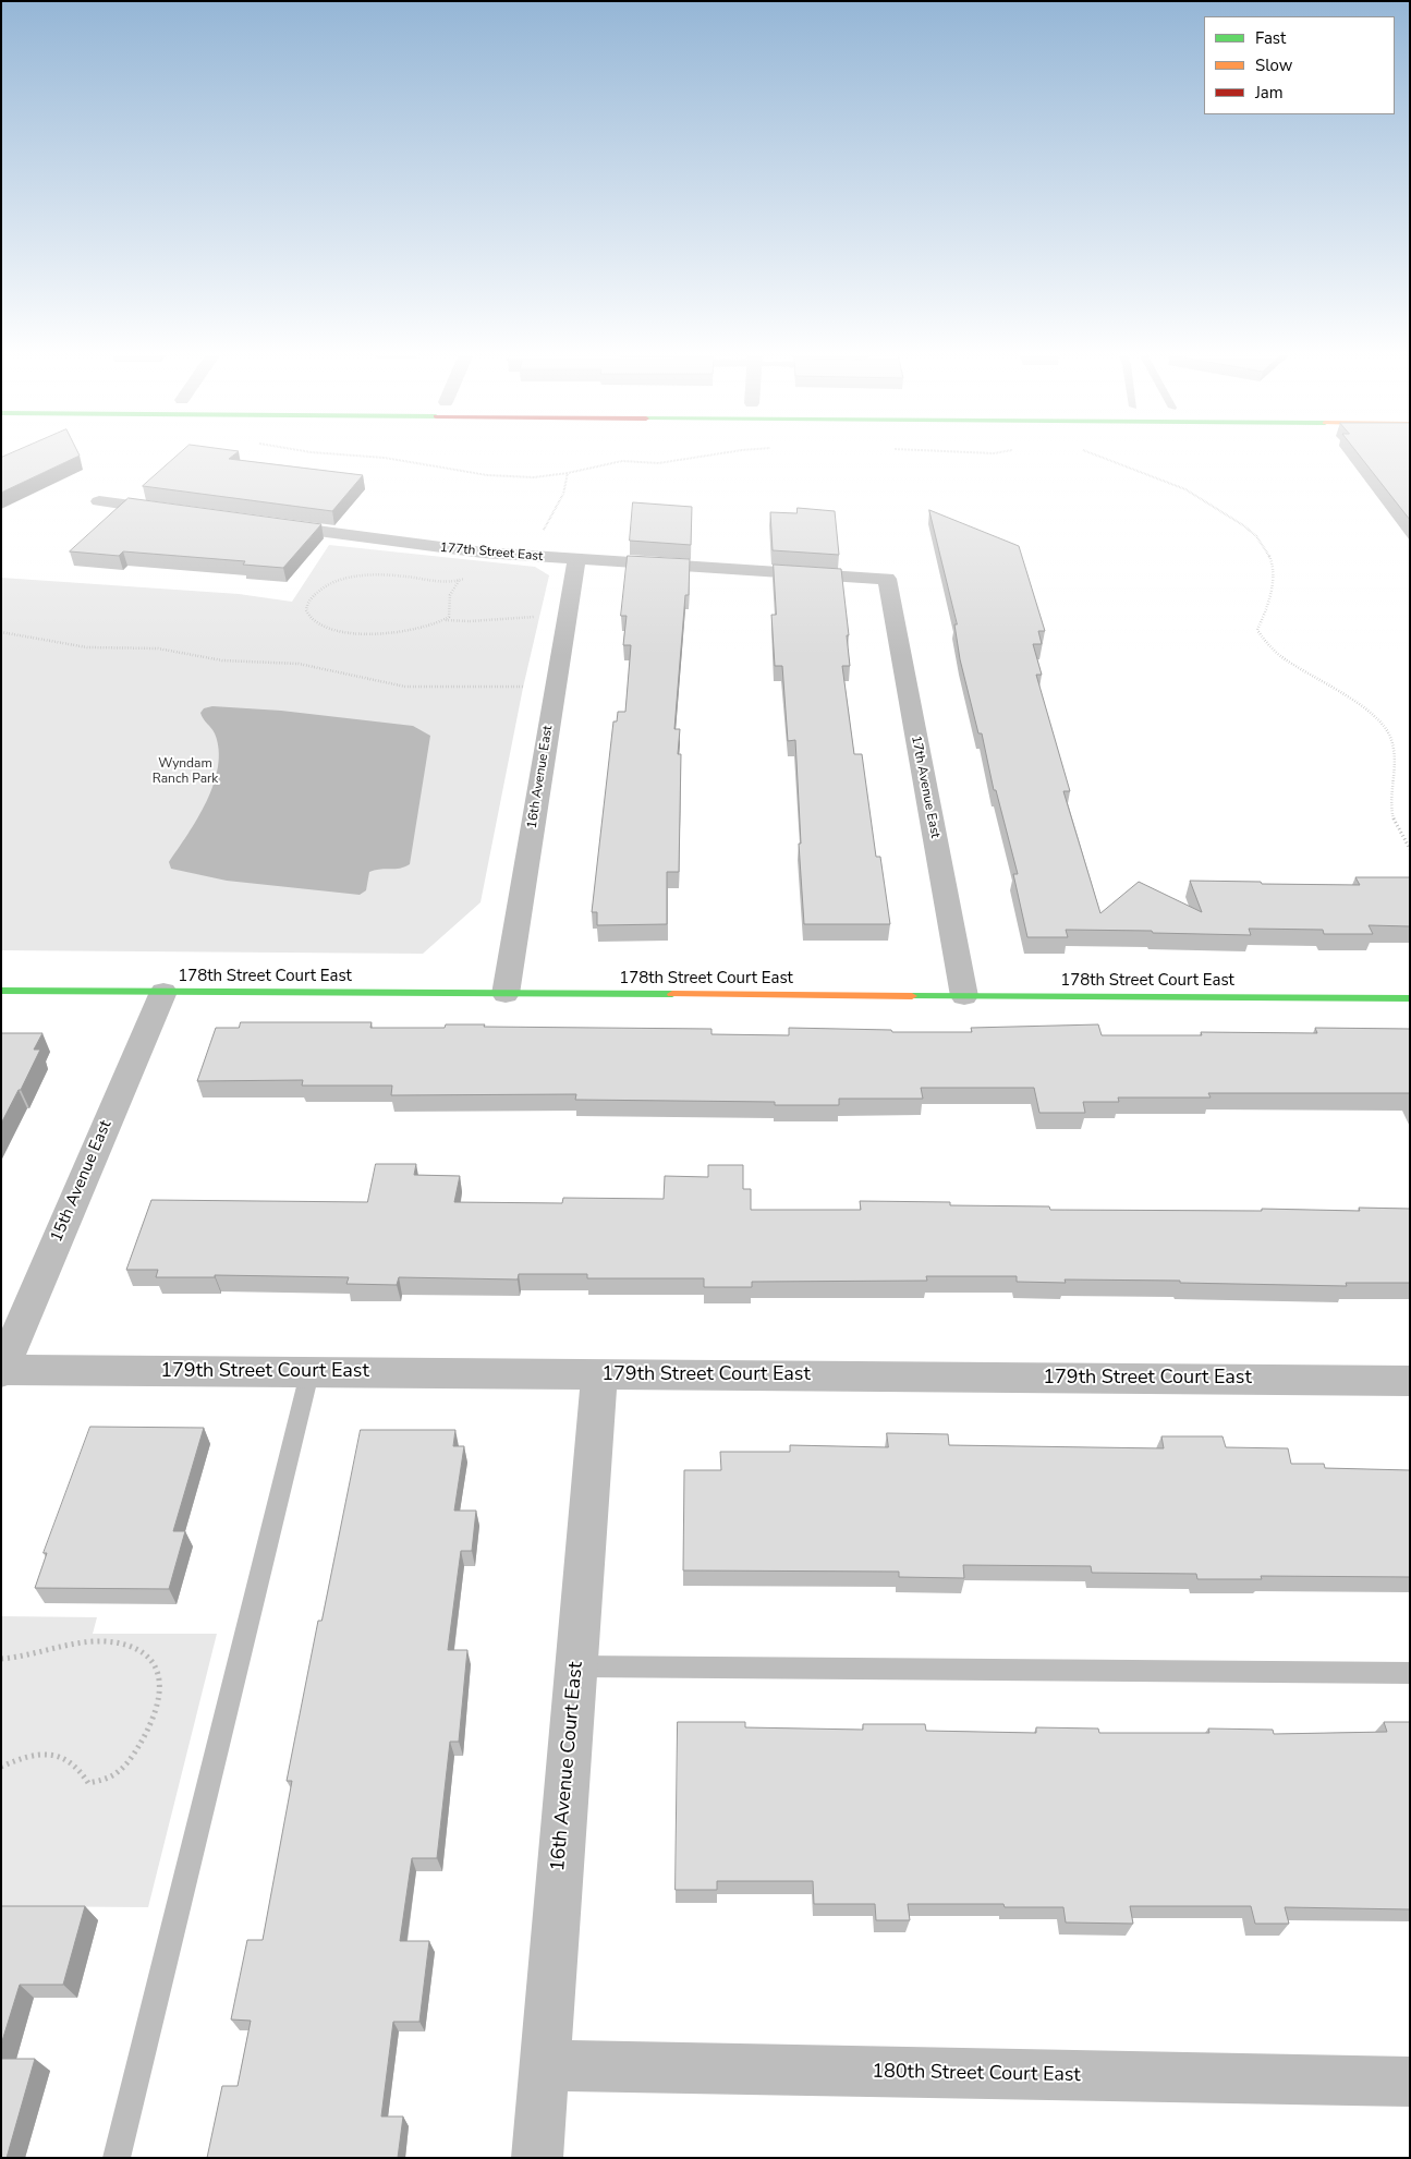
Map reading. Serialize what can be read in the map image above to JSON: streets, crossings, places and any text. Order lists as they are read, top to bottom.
{
  "streets": {
    "main road": ["178th Street Court East"],
    "street": [
      "177th Street East",
      "16th Avenue East",
      "17th Avenue East",
      "15th Avenue East",
      "179th Street Court East",
      "16th Avenue Court East",
      "180th Street Court East"
    ]
  },
  "crossings": [
    ["177th Street East", "16th Avenue East"],
    ["177th Street East", "17th Avenue East"],
    ["16th Avenue East", "178th Street Court East"],
    ["17th Avenue East", "178th Street Court East"],
    ["178th Street Court East", "15th Avenue East"],
    ["15th Avenue East", "179th Street Court East"],
    ["179th Street Court East", "16th Avenue Court East"],
    ["16th Avenue Court East", "180th Street Court East"]
  ],
  "parks": ["Wyndam Ranch Park"],
  "legend": ["Fast", "Slow", "Jam"]
}
